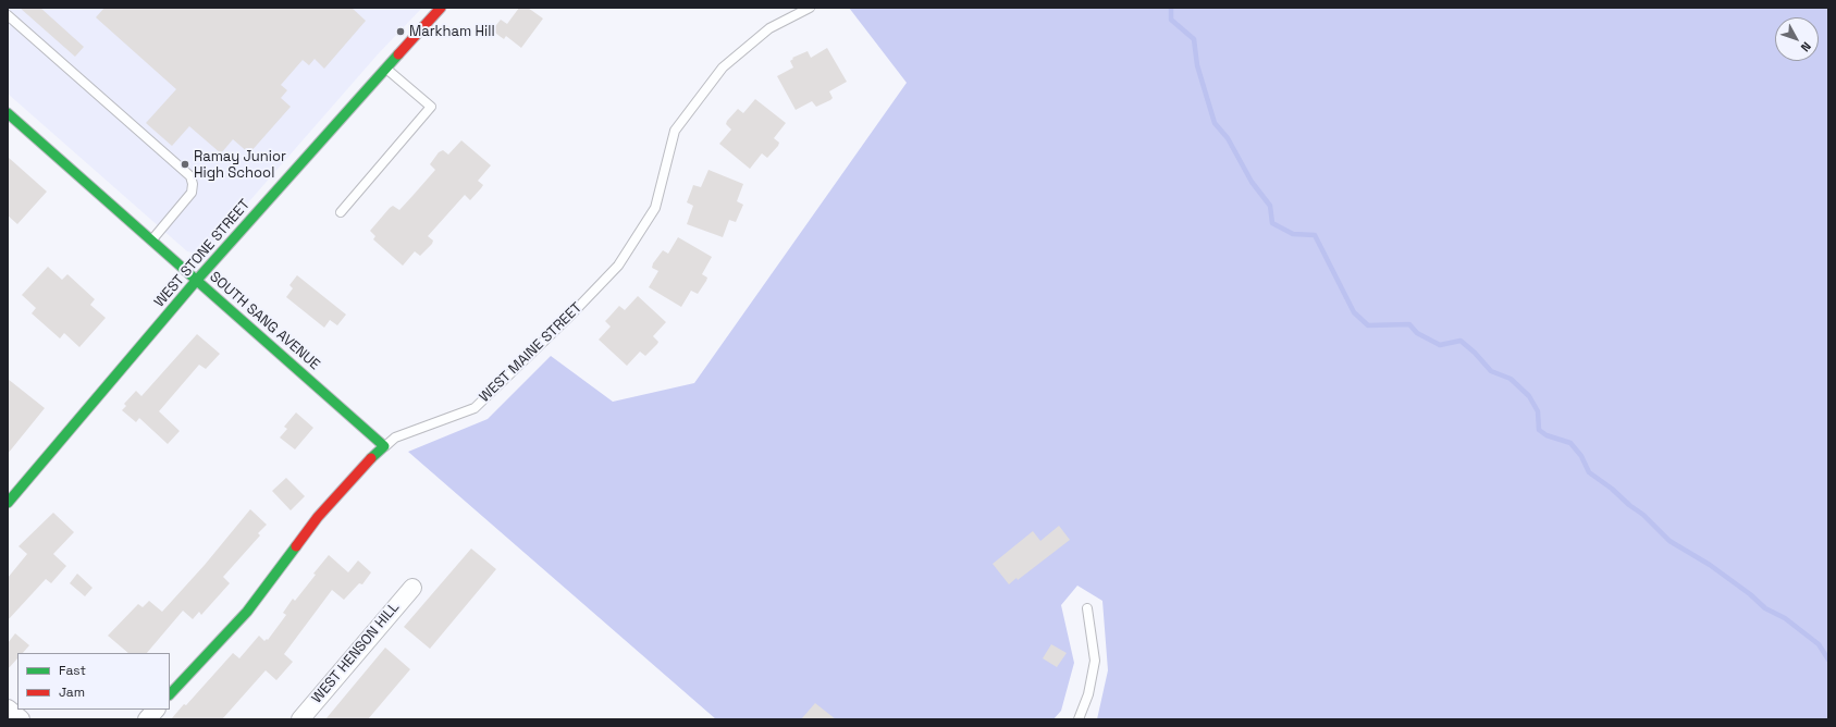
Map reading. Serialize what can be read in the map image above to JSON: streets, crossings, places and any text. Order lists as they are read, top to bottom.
{
  "streets": {
    "street": [
      "WEST STONE STREET",
      "SOUTH SANG AVENUE",
      "WEST MAINE STREET",
      "WEST HENSON HILL"
    ]
  },
  "crossings": [
    ["WEST STONE STREET", "SOUTH SANG AVENUE"],
    ["SOUTH SANG AVENUE", "WEST MAINE STREET"]
  ],
  "places": ["Markham Hill", "Ramay Junior High School"],
  "legend": ["Fast", "Jam"],
  "north": "bottom right"
}
